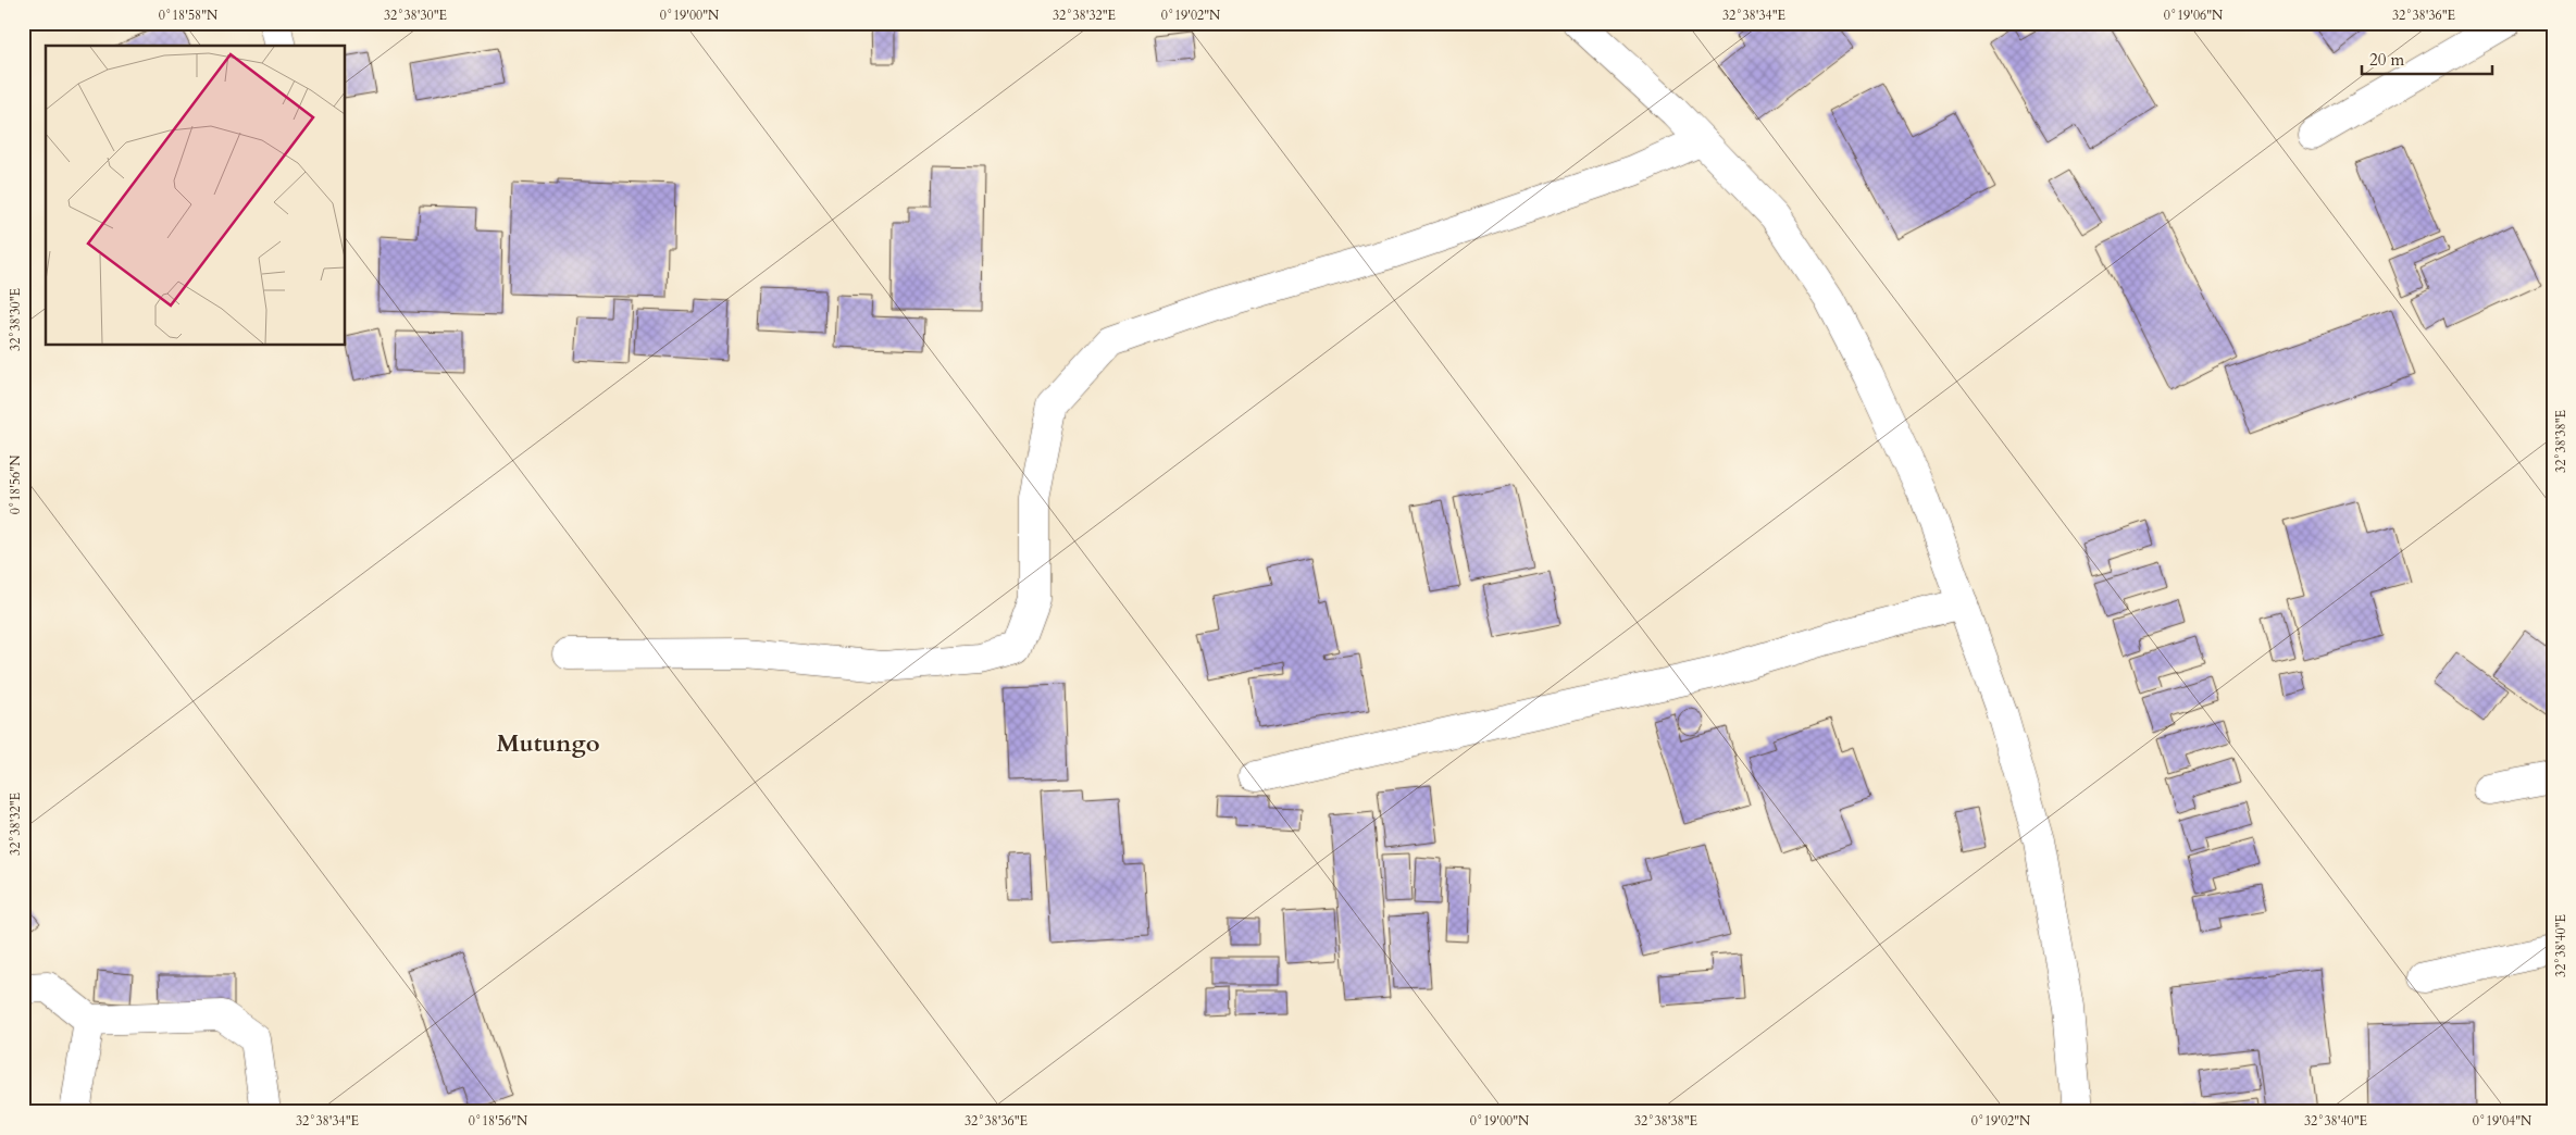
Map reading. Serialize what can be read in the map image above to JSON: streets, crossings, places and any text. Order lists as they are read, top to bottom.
{
  "districts": ["Mutungo"],
  "scale_bar": "20 m",
  "coordinates": [
    "0°18'58\"N",
    "32°38'30\"E",
    "0°19'00\"N",
    "32°38'32\"E",
    "0°19'02\"N",
    "32°38'34\"E",
    "0°19'06\"N",
    "32°38'36\"E",
    "32°38'38\"E",
    "0°18'56\"N",
    "32°38'40\"E",
    "0°19'04\"N"
  ]
}
